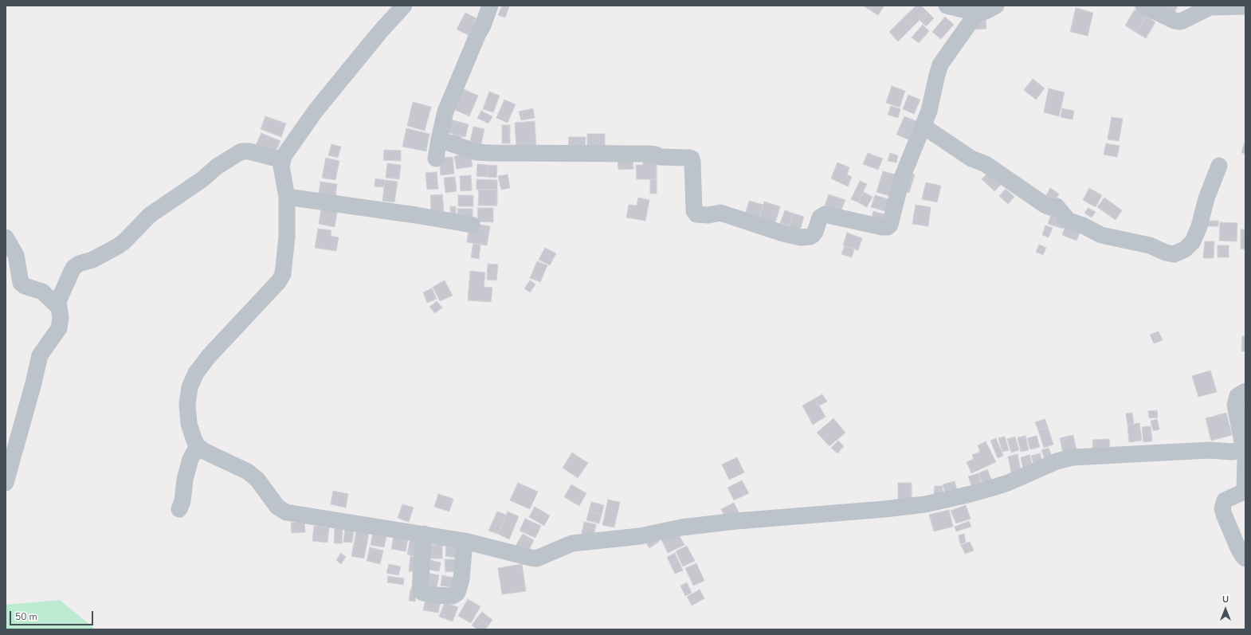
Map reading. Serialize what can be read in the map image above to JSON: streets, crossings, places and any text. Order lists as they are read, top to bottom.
{
  "scale_bar": "50 m",
  "north": "top"
}
